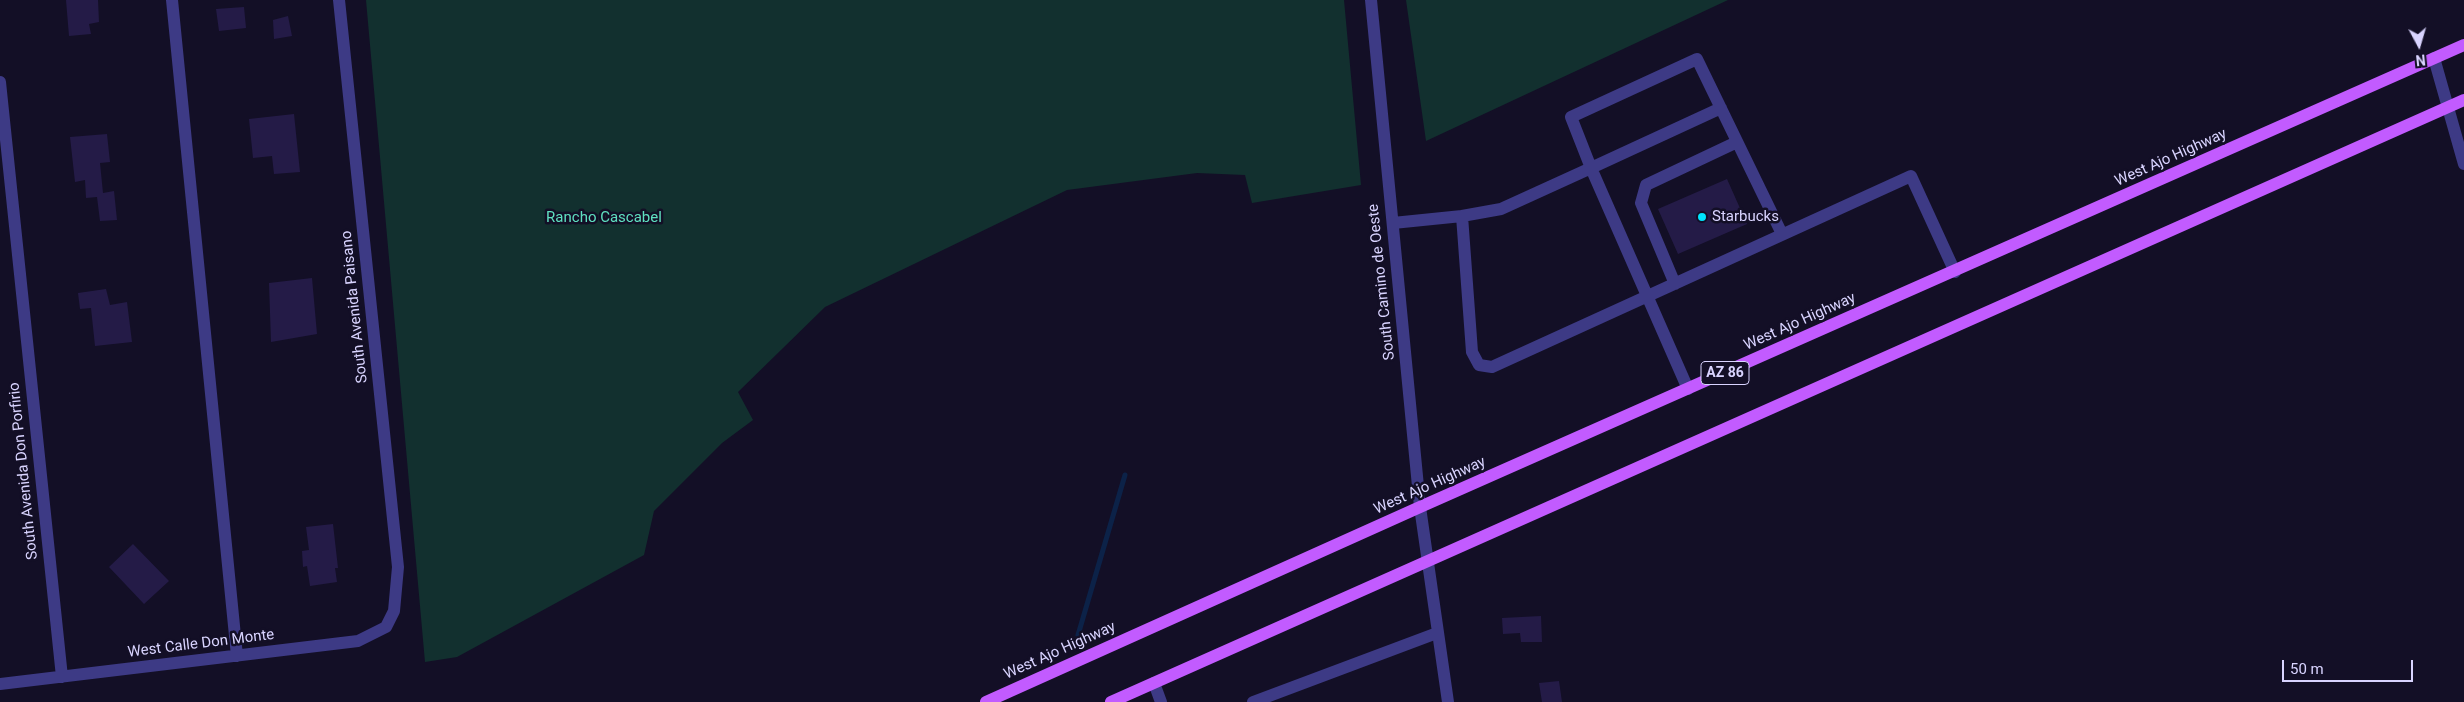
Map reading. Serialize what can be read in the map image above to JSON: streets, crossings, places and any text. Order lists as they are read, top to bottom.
{
  "streets": {
    "main road": ["West Ajo Highway", "AZ 86"],
    "street": [
      "South Camino de Oeste",
      "South Avenida Paisano",
      "South Avenida Don Porfirio",
      "West Calle Don Monte"
    ]
  },
  "crossings": [
    ["West Ajo Highway", "South Camino de Oeste"],
    ["South Avenida Paisano", "West Calle Don Monte"],
    ["South Avenida Don Porfirio", "West Calle Don Monte"]
  ],
  "parks": ["Rancho Cascabel"],
  "places": ["Starbucks"],
  "scale_bar": "50 m",
  "north": "bottom"
}
